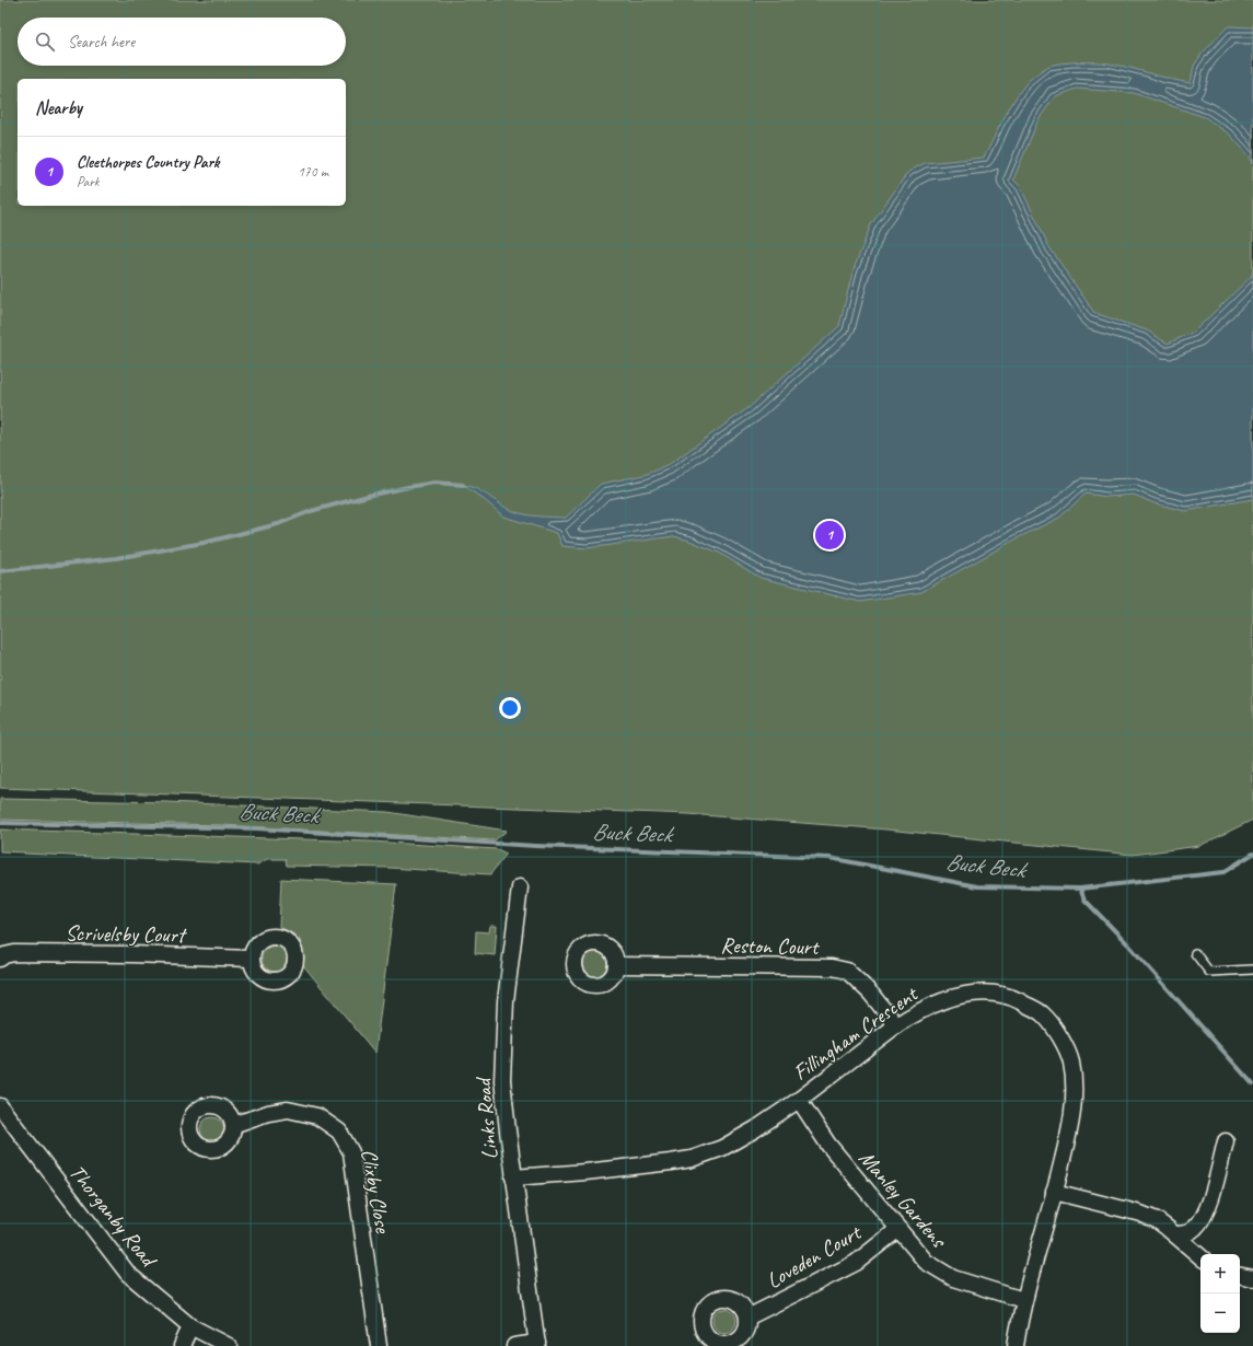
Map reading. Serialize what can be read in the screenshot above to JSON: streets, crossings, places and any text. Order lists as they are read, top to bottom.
{
  "streets": {
    "street": [
      "Scrivelsby Court",
      "Reston Court",
      "Fillingham Crescent",
      "Links Road",
      "Clixby Close",
      "Manley Gardens",
      "Thorganby Road",
      "Loveden Court"
    ]
  },
  "crossings": [
    ["Reston Court", "Fillingham Crescent"],
    ["Fillingham Crescent", "Links Road"],
    ["Fillingham Crescent", "Manley Gardens"],
    ["Manley Gardens", "Loveden Court"]
  ],
  "water": ["Buck Beck"],
  "page": {
    "search": "Search here",
    "heading": "Nearby",
    "list": [
      {
        "mark": "1",
        "name": "Cleethorpes Country Park",
        "note": "Park",
        "value": "170 m"
      }
    ],
    "pins": "1",
    "map_buttons": ["+", "−"]
  }
}
